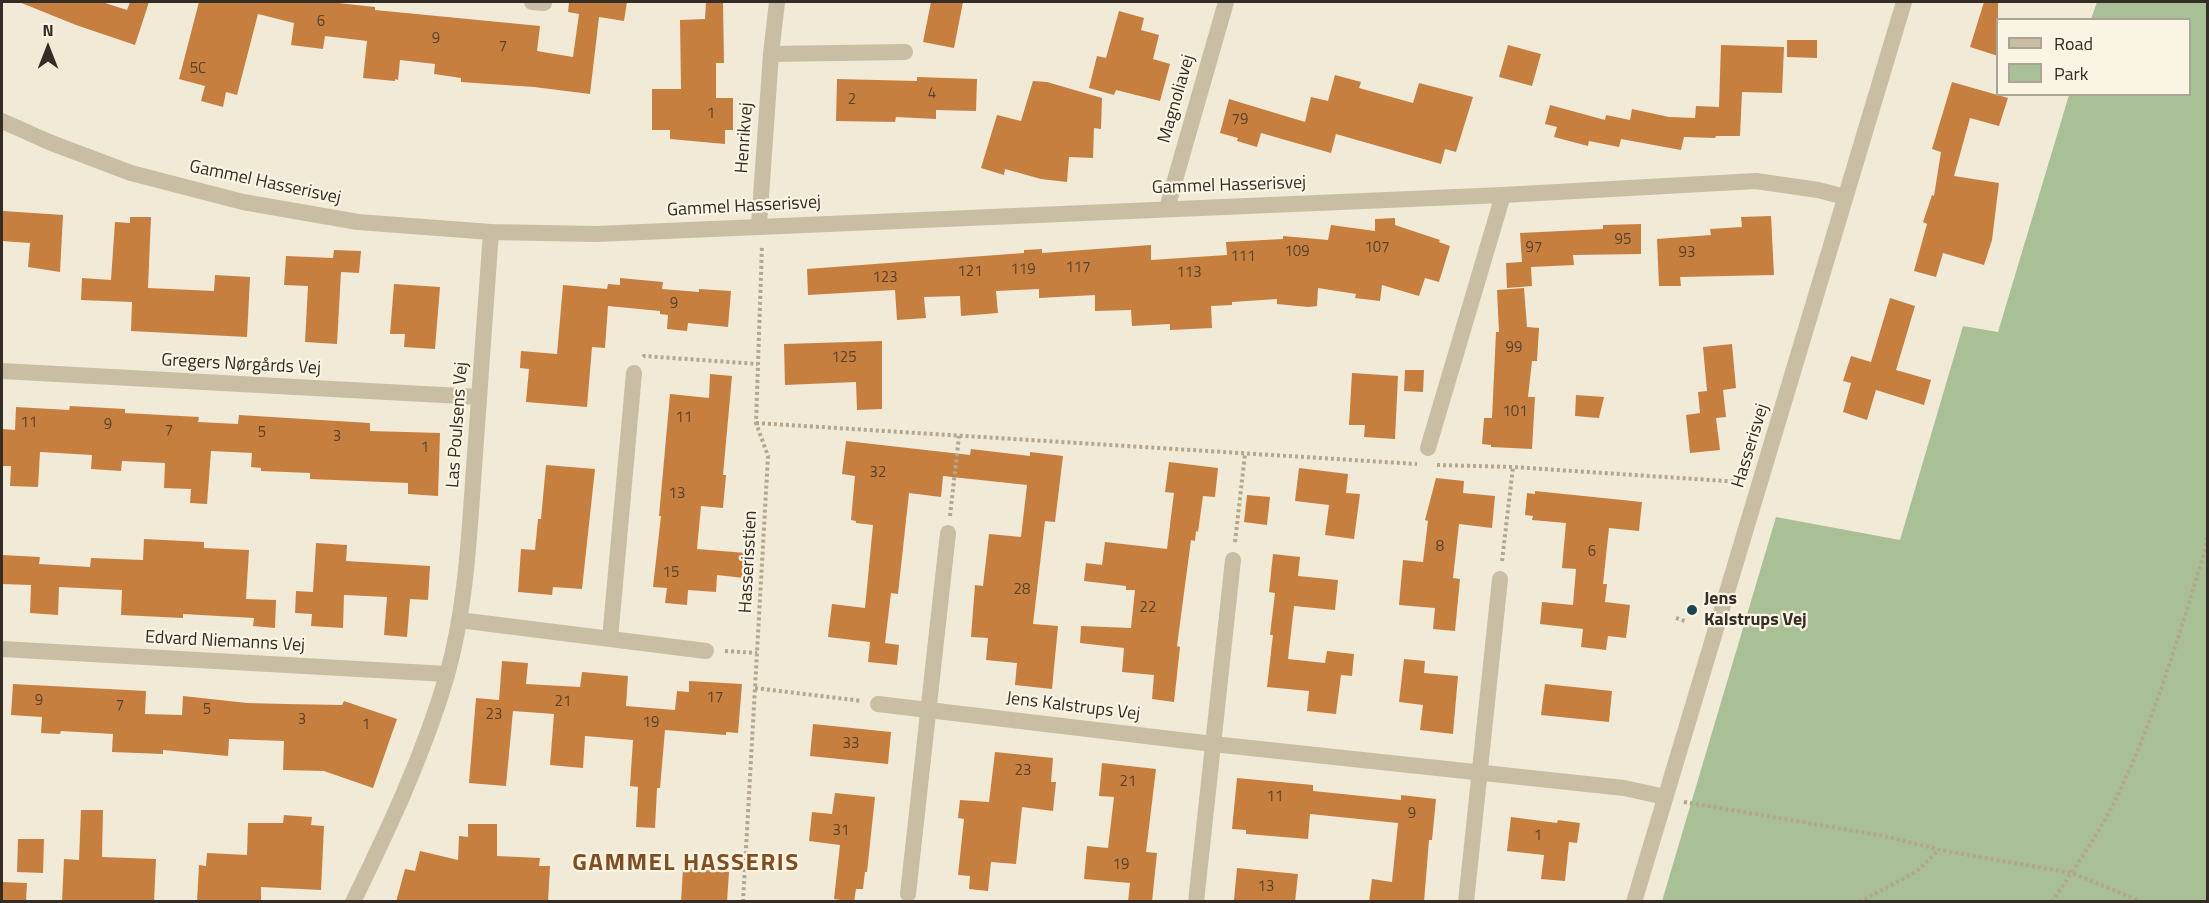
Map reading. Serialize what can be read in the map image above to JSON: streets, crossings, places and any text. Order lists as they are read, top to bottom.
{
  "streets": {
    "street": [
      "Magnoliavej",
      "Henrikvej",
      "Gammel Hasserisvej",
      "Gregers Nørgårds Vej",
      "Las Poulsens Vej",
      "Hasserisvej",
      "Edvard Niemanns Vej",
      "Jens Kalstrups Vej"
    ],
    "path": ["Hasserisstien"]
  },
  "crossings": [
    ["Magnoliavej", "Gammel Hasserisvej"],
    ["Henrikvej", "Gammel Hasserisvej"],
    ["Henrikvej", "Hasserisstien"],
    ["Gammel Hasserisvej", "Las Poulsens Vej"],
    ["Gammel Hasserisvej", "Hasserisvej"],
    ["Gammel Hasserisvej", "Hasserisstien"],
    ["Gregers Nørgårds Vej", "Las Poulsens Vej"],
    ["Las Poulsens Vej", "Edvard Niemanns Vej"],
    ["Hasserisvej", "Jens Kalstrups Vej"]
  ],
  "districts": ["GAMMEL HASSERIS"],
  "places": ["Jens Kalstrups Vej"],
  "house_numbers": [
    "6",
    "9",
    "7",
    "5C",
    "4",
    "2",
    "1",
    "79",
    "95",
    "107",
    "97",
    "109",
    "93",
    "111",
    "117",
    "119",
    "121",
    "113",
    "123",
    "9",
    "99",
    "125",
    "101",
    "11",
    "11",
    "9",
    "7",
    "5",
    "3",
    "1",
    "32",
    "13",
    "8",
    "6",
    "15",
    "28",
    "22",
    "17",
    "9",
    "21",
    "7",
    "5",
    "23",
    "3",
    "19",
    "1",
    "33",
    "23",
    "21",
    "11",
    "9",
    "31",
    "1",
    "19",
    "13"
  ],
  "legend": ["Road", "Park"],
  "north": "top"
}
